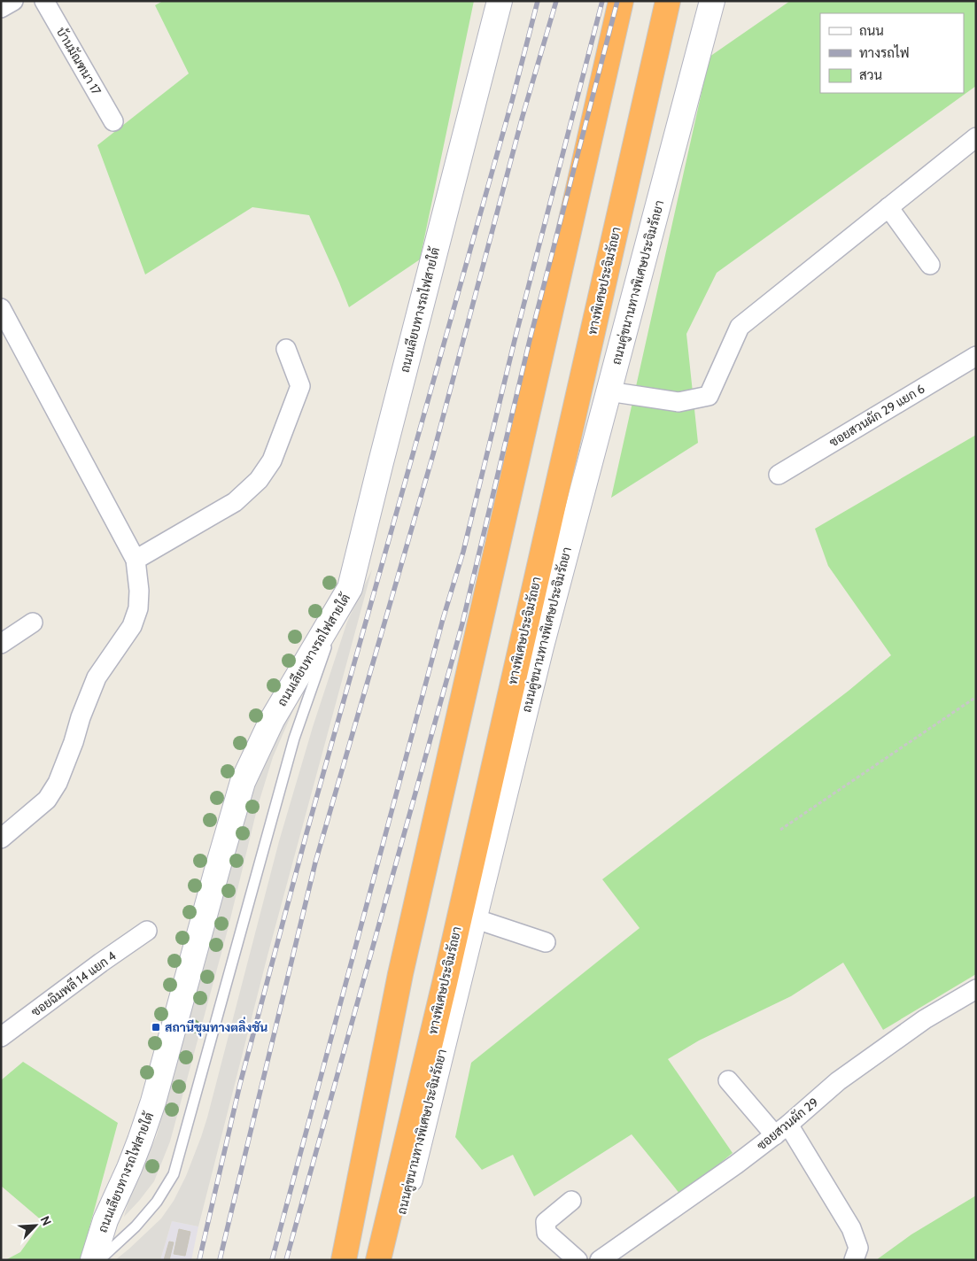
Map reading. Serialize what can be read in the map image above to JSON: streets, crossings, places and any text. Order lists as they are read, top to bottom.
{
  "streets": {
    "highway": ["ทางพิเศษประจิมรัถยา"],
    "main road": ["ถนนคู่ขนานทางพิเศษประจิมรัถยา", "ถนนเลียบทางรถไฟสายใต้"],
    "street": [
      "บ้านมัณฑนา 17",
      "ซอยสวนผัก 29 แยก 6",
      "ซอยฉิมพลี 14 แยก 4",
      "ซอยสวนผัก 29"
    ]
  },
  "places": {
    "transit": ["สถานีชุมทางตลิ่งชัน"]
  },
  "legend": ["ถนน", "ทางรถไฟ", "สวน"],
  "north": "top right"
}
